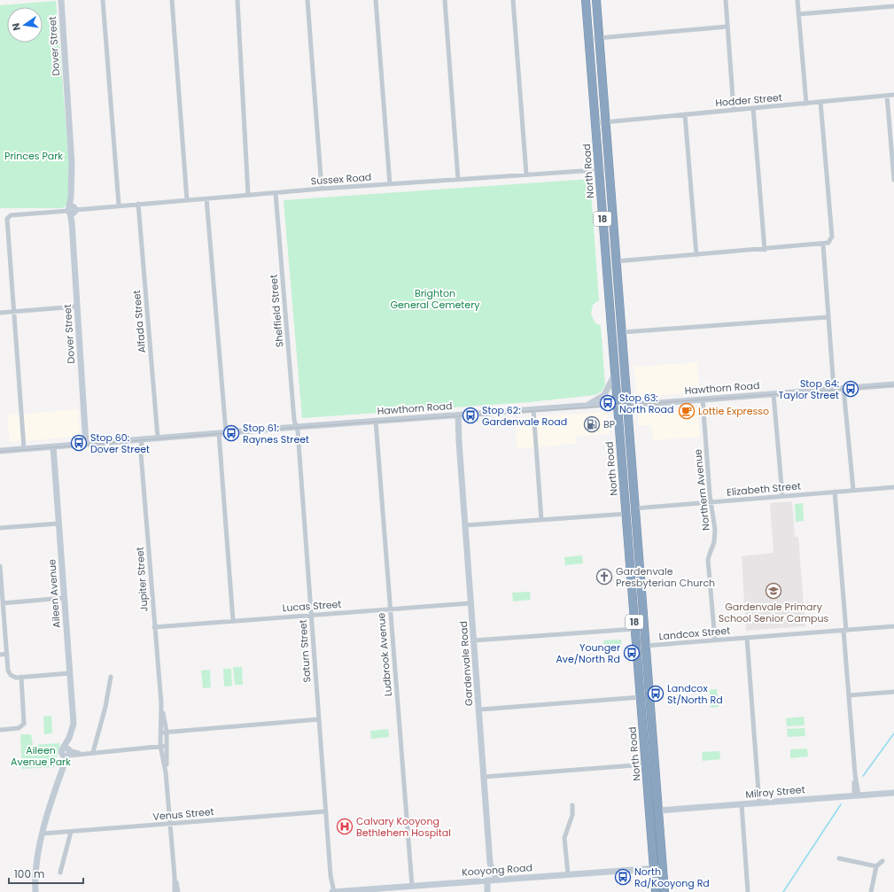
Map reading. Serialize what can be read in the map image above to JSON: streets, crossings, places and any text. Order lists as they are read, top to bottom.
{
  "streets": {
    "highway": ["North Road", "18"],
    "street": [
      "Dover Street",
      "Hodder Street",
      "Sussex Road",
      "Sheffield Street",
      "Alfada Street",
      "Hawthorn Road",
      "Elizabeth Street",
      "Northern Avenue",
      "Jupiter Street",
      "Aileen Avenue",
      "Lucas Street",
      "Landcox Street",
      "Saturn Street",
      "Ludbrook Avenue",
      "Gardenvale Road",
      "Milroy Street",
      "Venus Street",
      "Kooyong Road"
    ]
  },
  "crossings": [
    ["Dover Street", "Sussex Road"],
    ["Dover Street", "Hawthorn Road"],
    ["Hodder Street", "North Road"],
    ["North Road", "Sussex Road"],
    ["North Road", "Hawthorn Road"],
    ["North Road", "Elizabeth Street"],
    ["North Road", "Landcox Street"],
    ["North Road", "Milroy Street"],
    ["North Road", "Kooyong Road"],
    ["Sussex Road", "Sheffield Street"],
    ["Sussex Road", "Alfada Street"],
    ["Sheffield Street", "Hawthorn Road"],
    ["Sheffield Street", "Saturn Street"],
    ["Alfada Street", "Hawthorn Road"],
    ["Hawthorn Road", "Northern Avenue"],
    ["Hawthorn Road", "Jupiter Street"],
    ["Hawthorn Road", "Aileen Avenue"],
    ["Hawthorn Road", "Saturn Street"],
    ["Hawthorn Road", "Ludbrook Avenue"],
    ["Hawthorn Road", "Gardenvale Road"],
    ["Elizabeth Street", "Northern Avenue"],
    ["Northern Avenue", "Landcox Street"],
    ["Jupiter Street", "Lucas Street"],
    ["Jupiter Street", "Venus Street"],
    ["Aileen Avenue", "Venus Street"],
    ["Lucas Street", "Saturn Street"],
    ["Lucas Street", "Ludbrook Avenue"],
    ["Lucas Street", "Gardenvale Road"],
    ["Saturn Street", "Venus Street"],
    ["Saturn Street", "Kooyong Road"],
    ["Ludbrook Avenue", "Kooyong Road"],
    ["Gardenvale Road", "Kooyong Road"]
  ],
  "parks": ["Princes Park", "Brighton General Cemetery", "Aileen Avenue Park"],
  "places": {
    "bus stop": [
      "Stop 64: Taylor Street",
      "Stop 63: North Road",
      "Stop 62: Gardenvale Road",
      "Stop 61: Raynes Street",
      "Stop 60: Dover Street",
      "Younger Ave/North Rd",
      "Landcox St/North Rd",
      "North Rd/Kooyong Rd"
    ],
    "cafe": ["Lottie Expresso"],
    "fuel station": ["BP"],
    "church": ["Gardenvale Presbyterian Church"],
    "school or university": ["Gardenvale Primary School Senior Campus"],
    "hospital": ["Calvary Kooyong Bethlehem Hospital"]
  },
  "scale_bar": "100 m",
  "north": "left"
}
